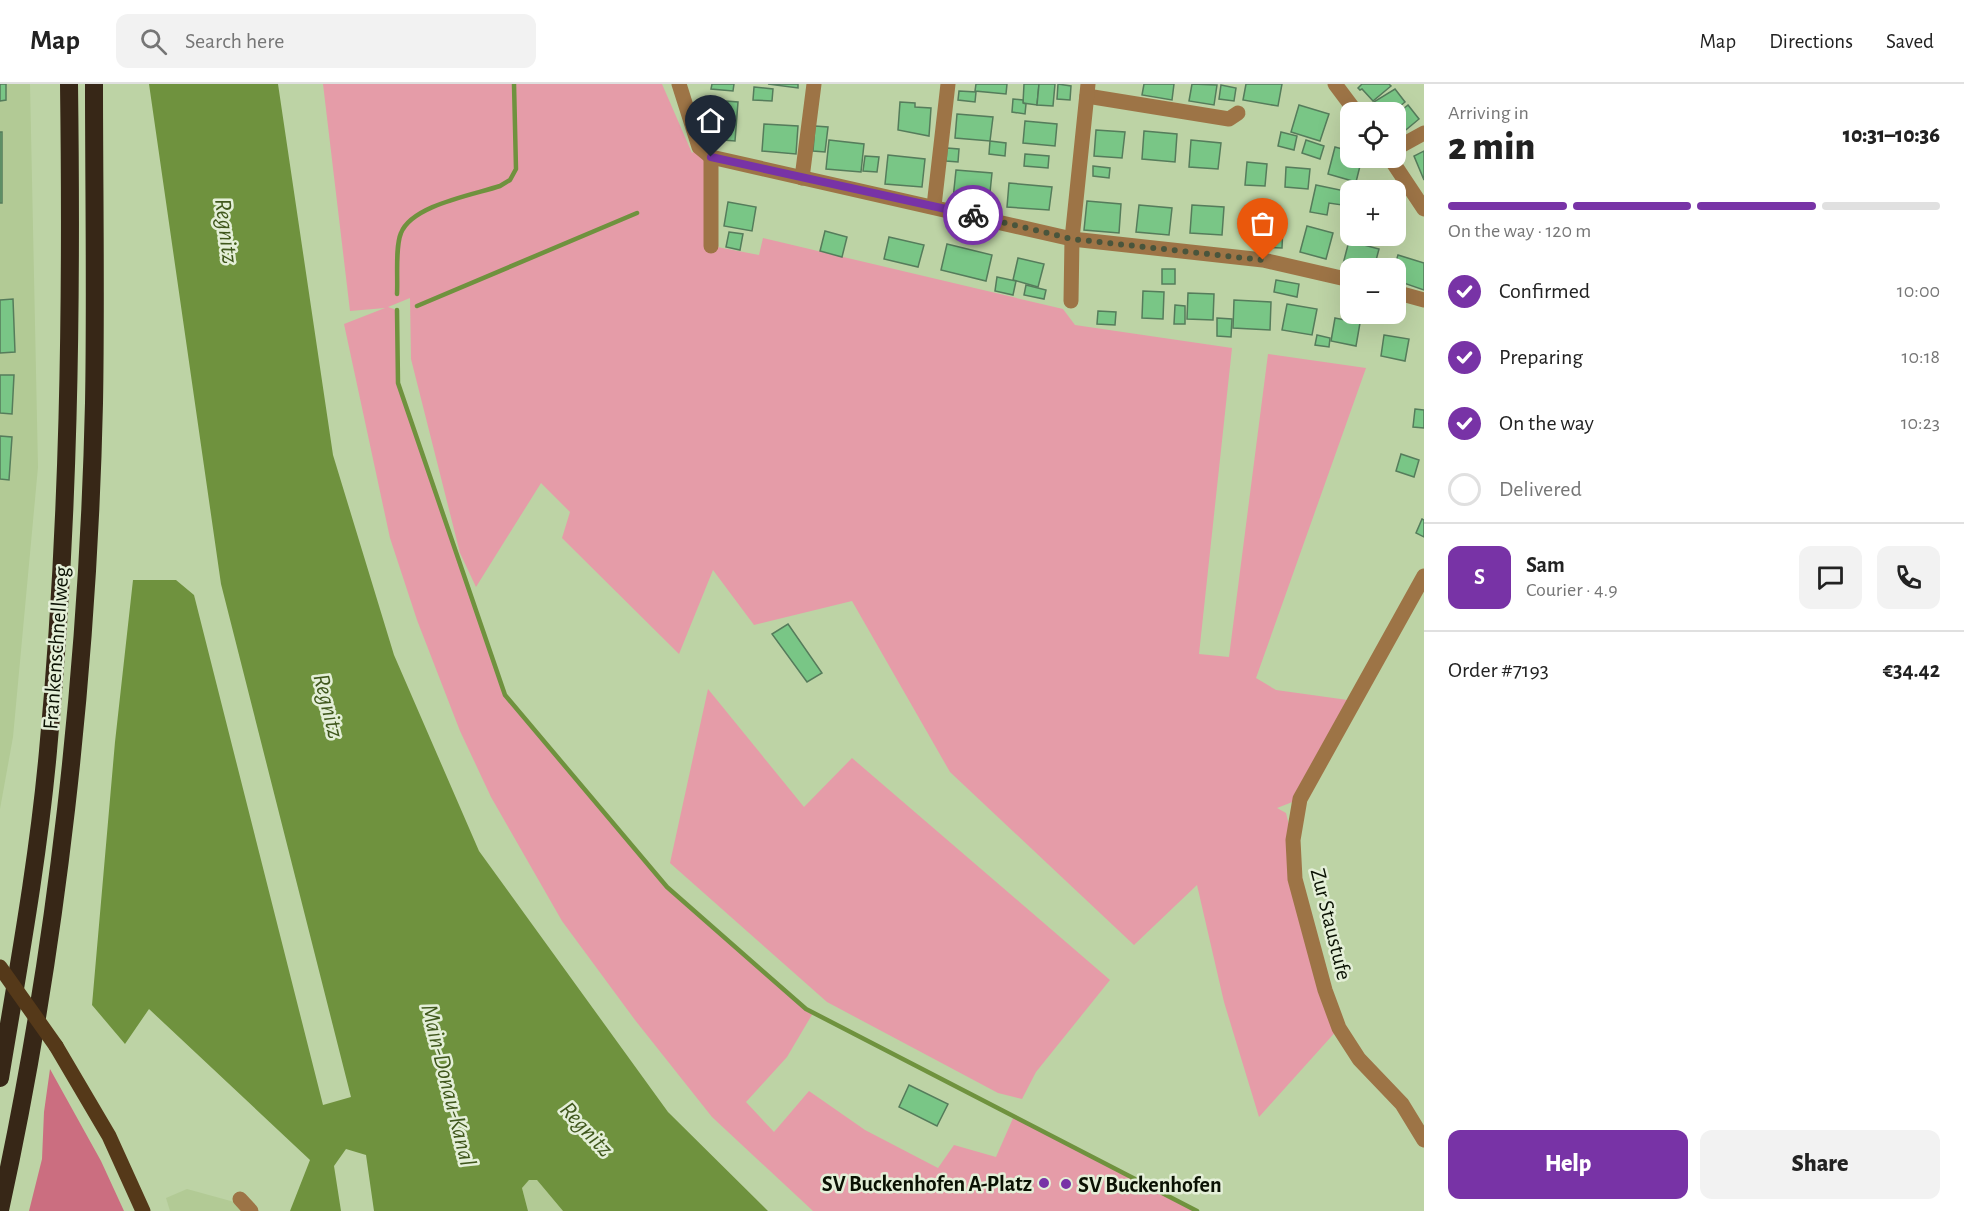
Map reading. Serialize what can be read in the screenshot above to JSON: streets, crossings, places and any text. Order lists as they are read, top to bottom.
{
  "streets": {
    "highway": ["Frankenschnellweg"],
    "street": ["Zur Staustufe"]
  },
  "water": ["Regnitz", "Main-Donau-Kanal"],
  "places": ["SV Buckenhofen A-Platz", "SV Buckenhofen"],
  "page": {
    "header": "Map",
    "search": "Search here",
    "nav": ["Map", "Directions", "Saved"],
    "heading": ["2 min", "Arriving in", "10:31–10:36"],
    "panel": [
      "Sam",
      "Courier · 4.9",
      "Order #7193",
      "€34.42"
    ],
    "map_buttons": ["+", "−"],
    "bar": "On the way · 120 m",
    "list": [
      ["Confirmed", "10:00"],
      ["Preparing", "10:18"],
      ["On the way", "10:23"],
      "Delivered"
    ],
    "round": "S",
    "buttons": ["Help", "Share"]
  }
}
